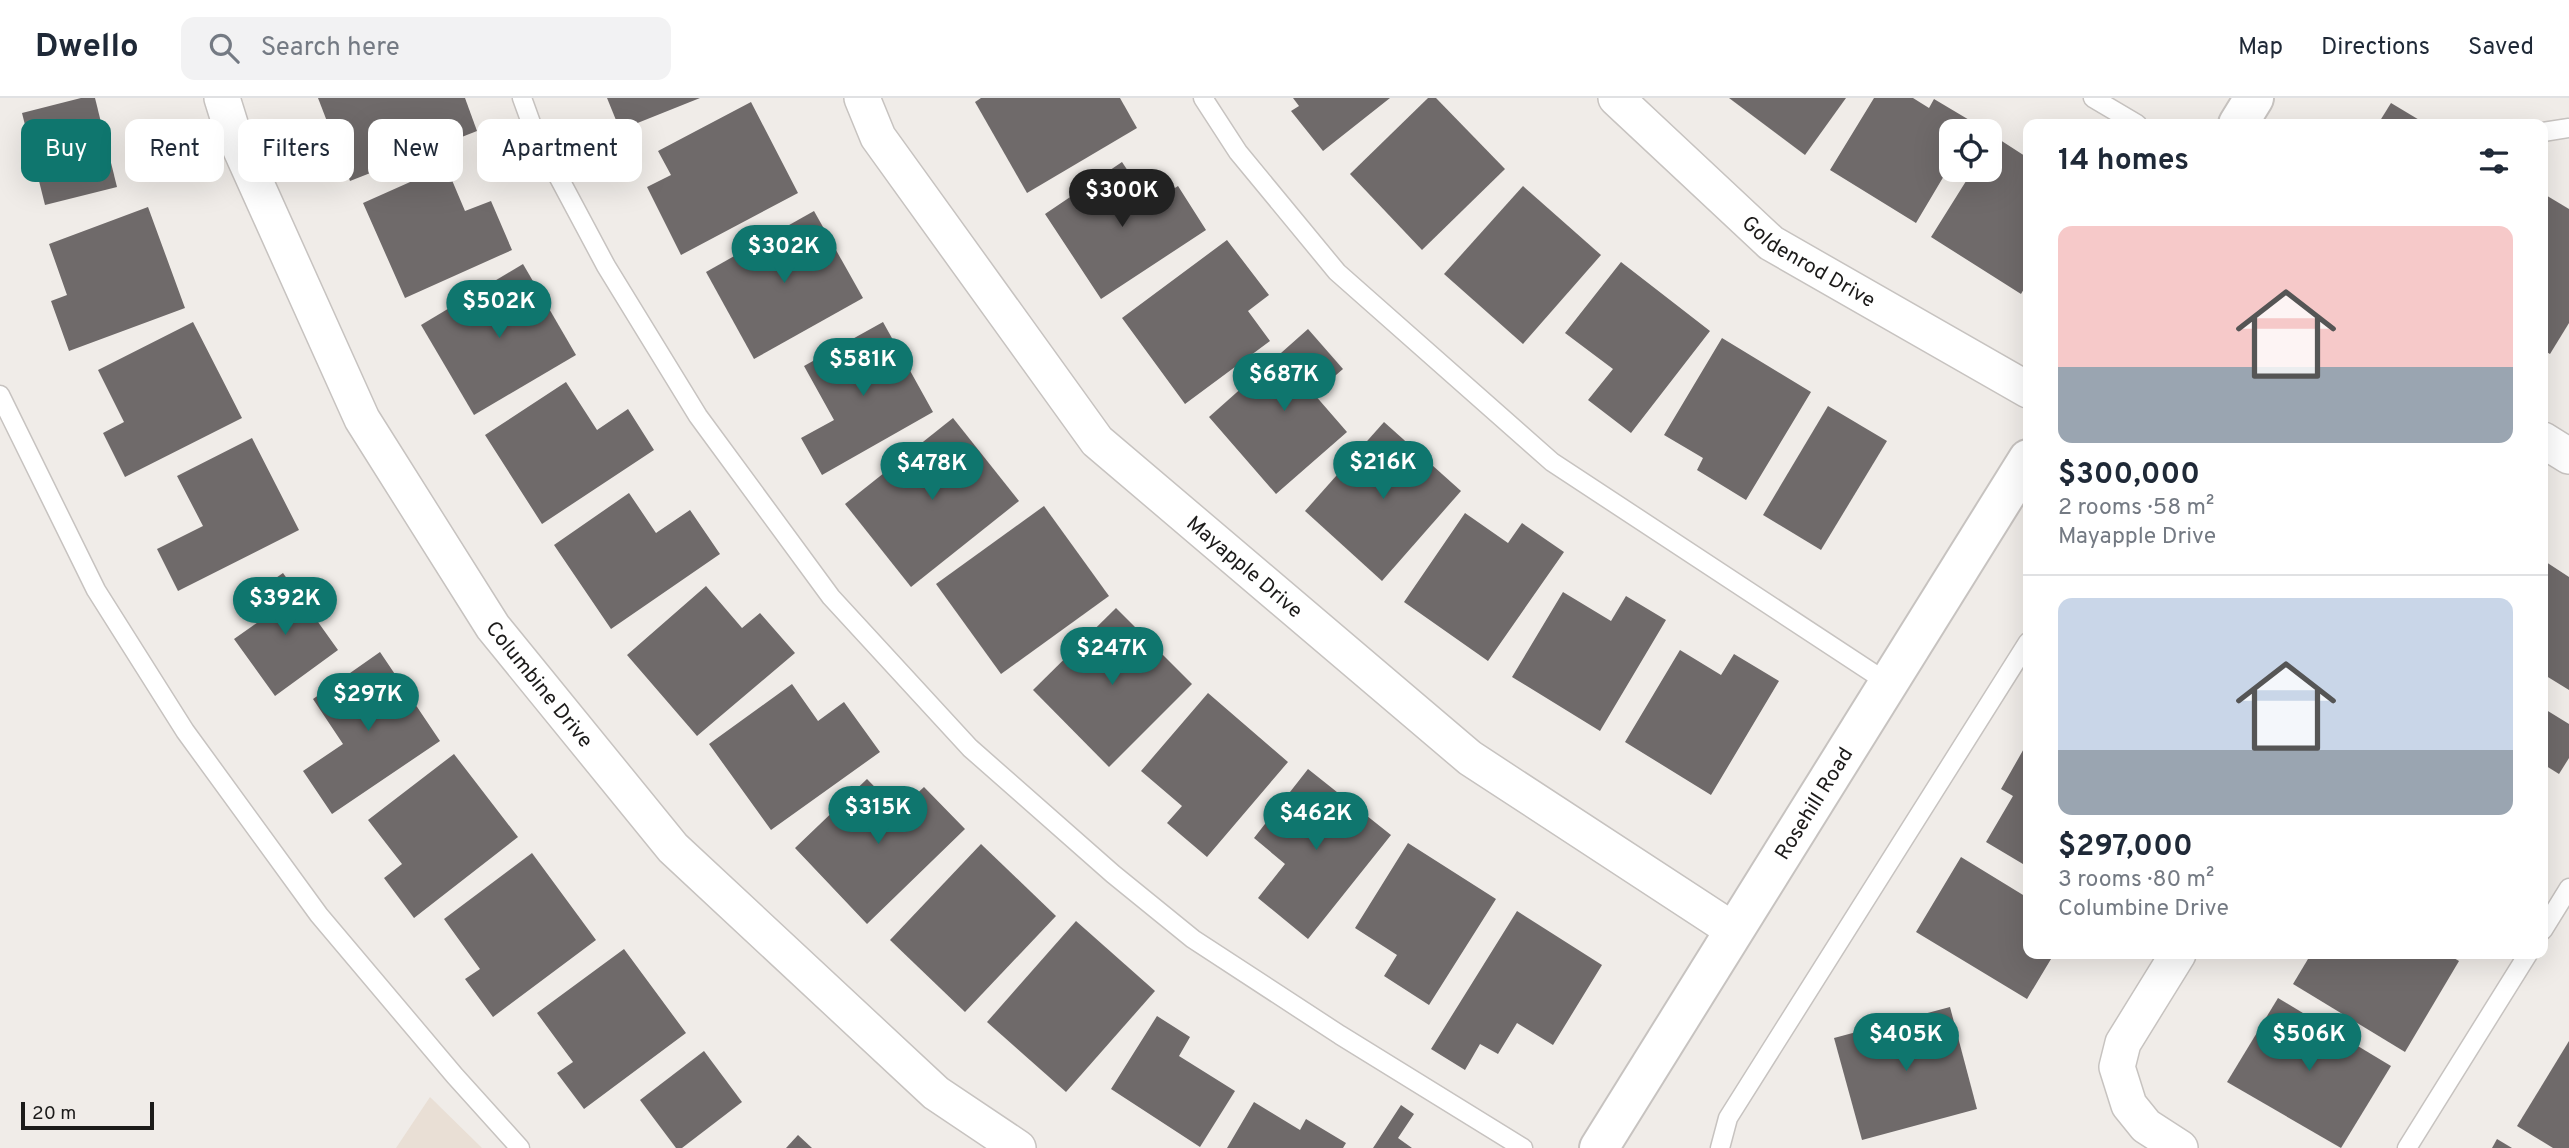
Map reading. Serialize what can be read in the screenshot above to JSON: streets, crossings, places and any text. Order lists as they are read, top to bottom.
{
  "streets": {
    "street": [
      "Goldenrod Drive",
      "Mayapple Drive",
      "Columbine Drive",
      "Rosehill Road"
    ]
  },
  "crossings": [
    ["Mayapple Drive", "Rosehill Road"]
  ],
  "scale_bar": "20 m",
  "page": {
    "header": "Dwello",
    "search": "Search here",
    "nav": ["Map", "Directions", "Saved"],
    "chip": [
      "Buy",
      "Rent",
      "Filters",
      "New",
      "Apartment"
    ],
    "heading": "14 homes",
    "price": [
      "$300K",
      "$302K",
      "$502K",
      "$581K",
      "$687K",
      "$216K",
      "$478K",
      "$392K",
      "$247K",
      "$297K",
      "$315K",
      "$462K",
      "$405K",
      "$506K"
    ],
    "list": [
      {
        "name": "$300,000",
        "note": "2 rooms · 58 m² · Mayapple Drive"
      },
      {
        "name": "$297,000",
        "note": "3 rooms · 80 m² · Columbine Drive"
      }
    ],
    "scale": "20 m"
  }
}
